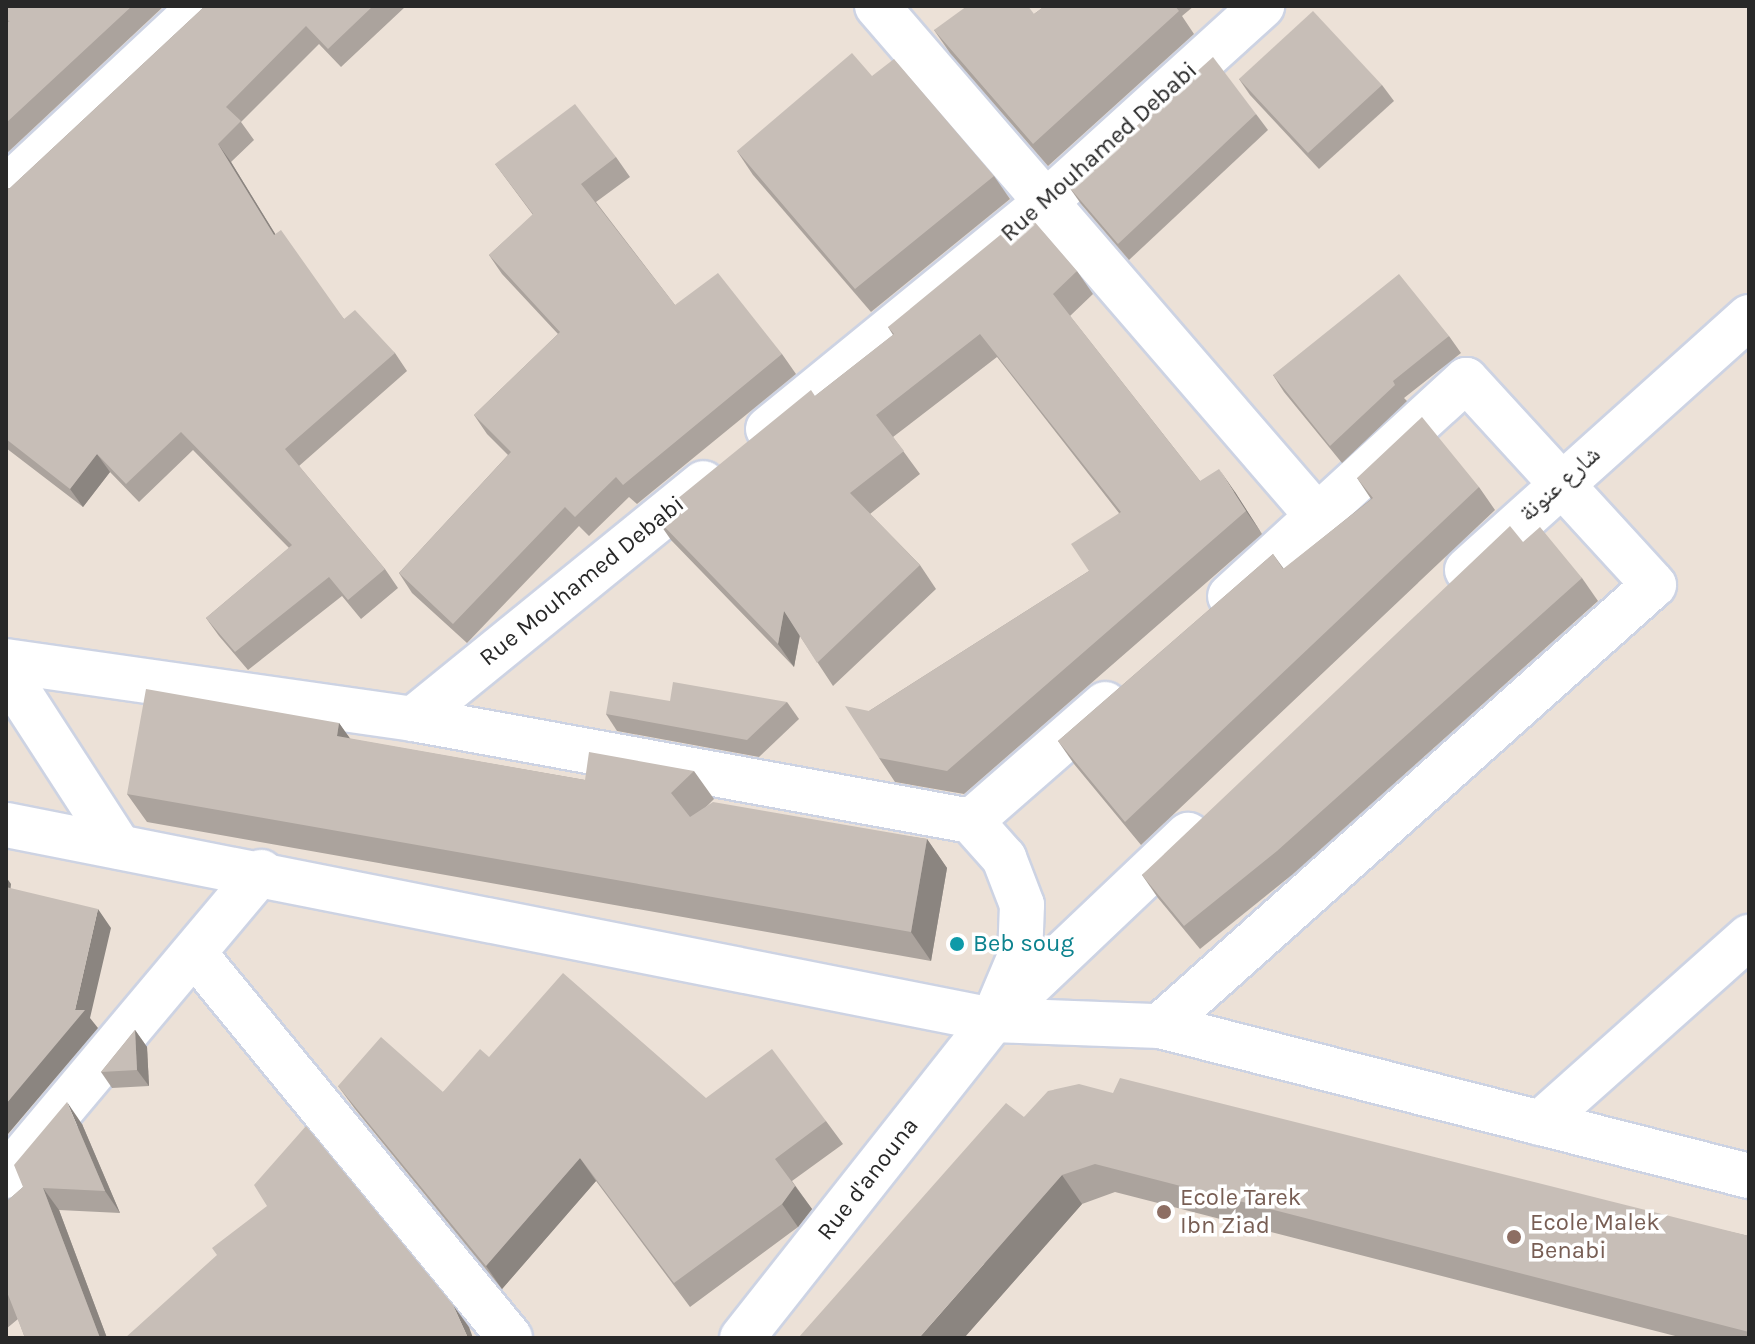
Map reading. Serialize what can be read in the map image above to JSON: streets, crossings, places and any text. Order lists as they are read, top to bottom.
{
  "streets": {
    "street": ["Rue Mouhamed Debabi", "شارع عنونة", "Rue d'anouna"]
  },
  "places": ["Beb soug", "Ecole Tarek Ibn Ziad", "Ecole Malek Benabi"]
}
